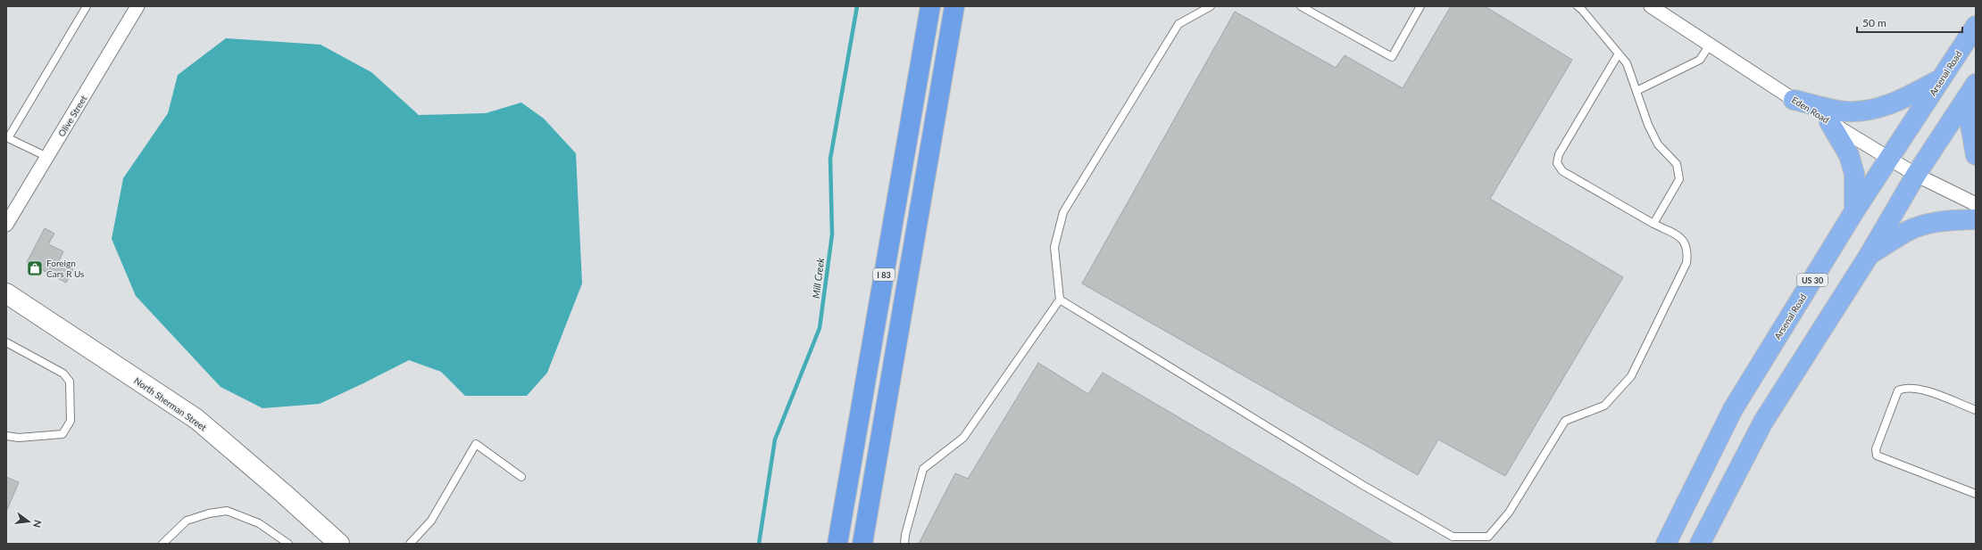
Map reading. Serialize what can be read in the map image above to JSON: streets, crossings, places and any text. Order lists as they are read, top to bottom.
{
  "streets": {
    "highway": ["Arsenal Road", "I 83", "US 30"],
    "main road": ["North Sherman Street"],
    "street": ["Eden Road", "Olive Street"]
  },
  "crossings": [
    ["Arsenal Road", "Eden Road"]
  ],
  "water": ["Mill Creek"],
  "places": {
    "shop": ["Foreign Cars R Us"]
  },
  "scale_bar": "50 m",
  "north": "right"
}
